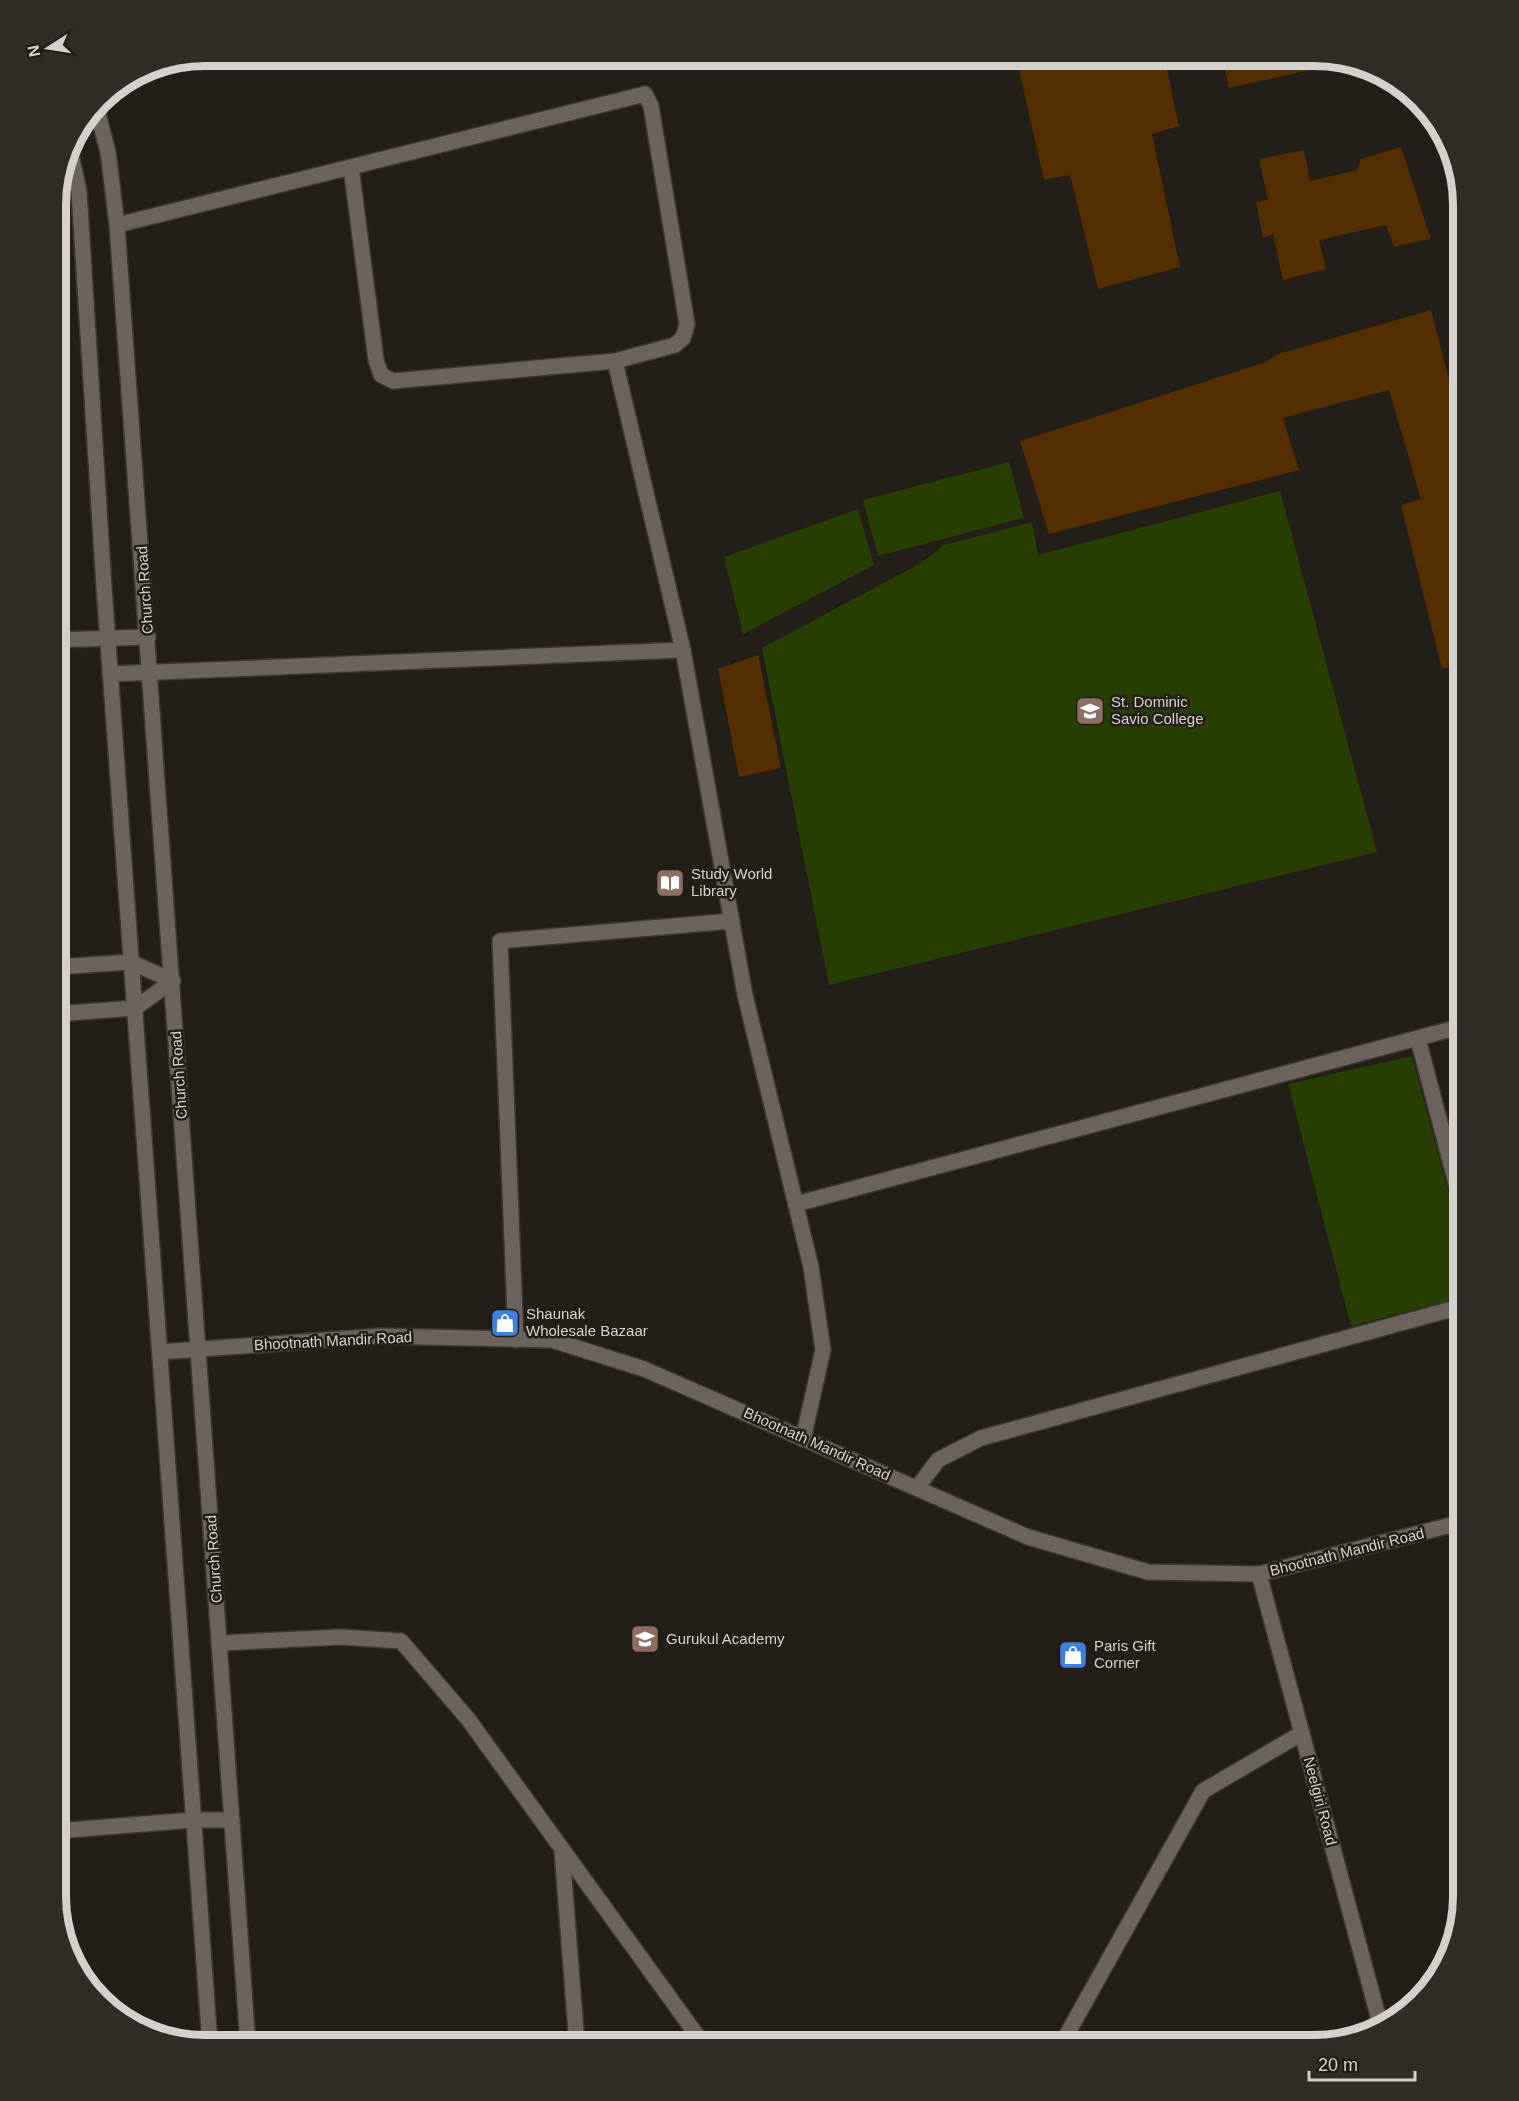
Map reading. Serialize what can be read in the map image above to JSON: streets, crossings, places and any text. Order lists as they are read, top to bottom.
{
  "streets": {
    "street": ["Church Road", "Bhootnath Mandir Road", "Neelgiri Road"]
  },
  "crossings": [
    ["Church Road", "Bhootnath Mandir Road"],
    ["Bhootnath Mandir Road", "Neelgiri Road"]
  ],
  "places": {
    "school or university": ["St. Dominic Savio College", "Gurukul Academy"],
    "library": ["Study World Library"],
    "shop": ["Shaunak Wholesale Bazaar", "Paris Gift Corner"]
  },
  "scale_bar": "20 m",
  "north": "left"
}
